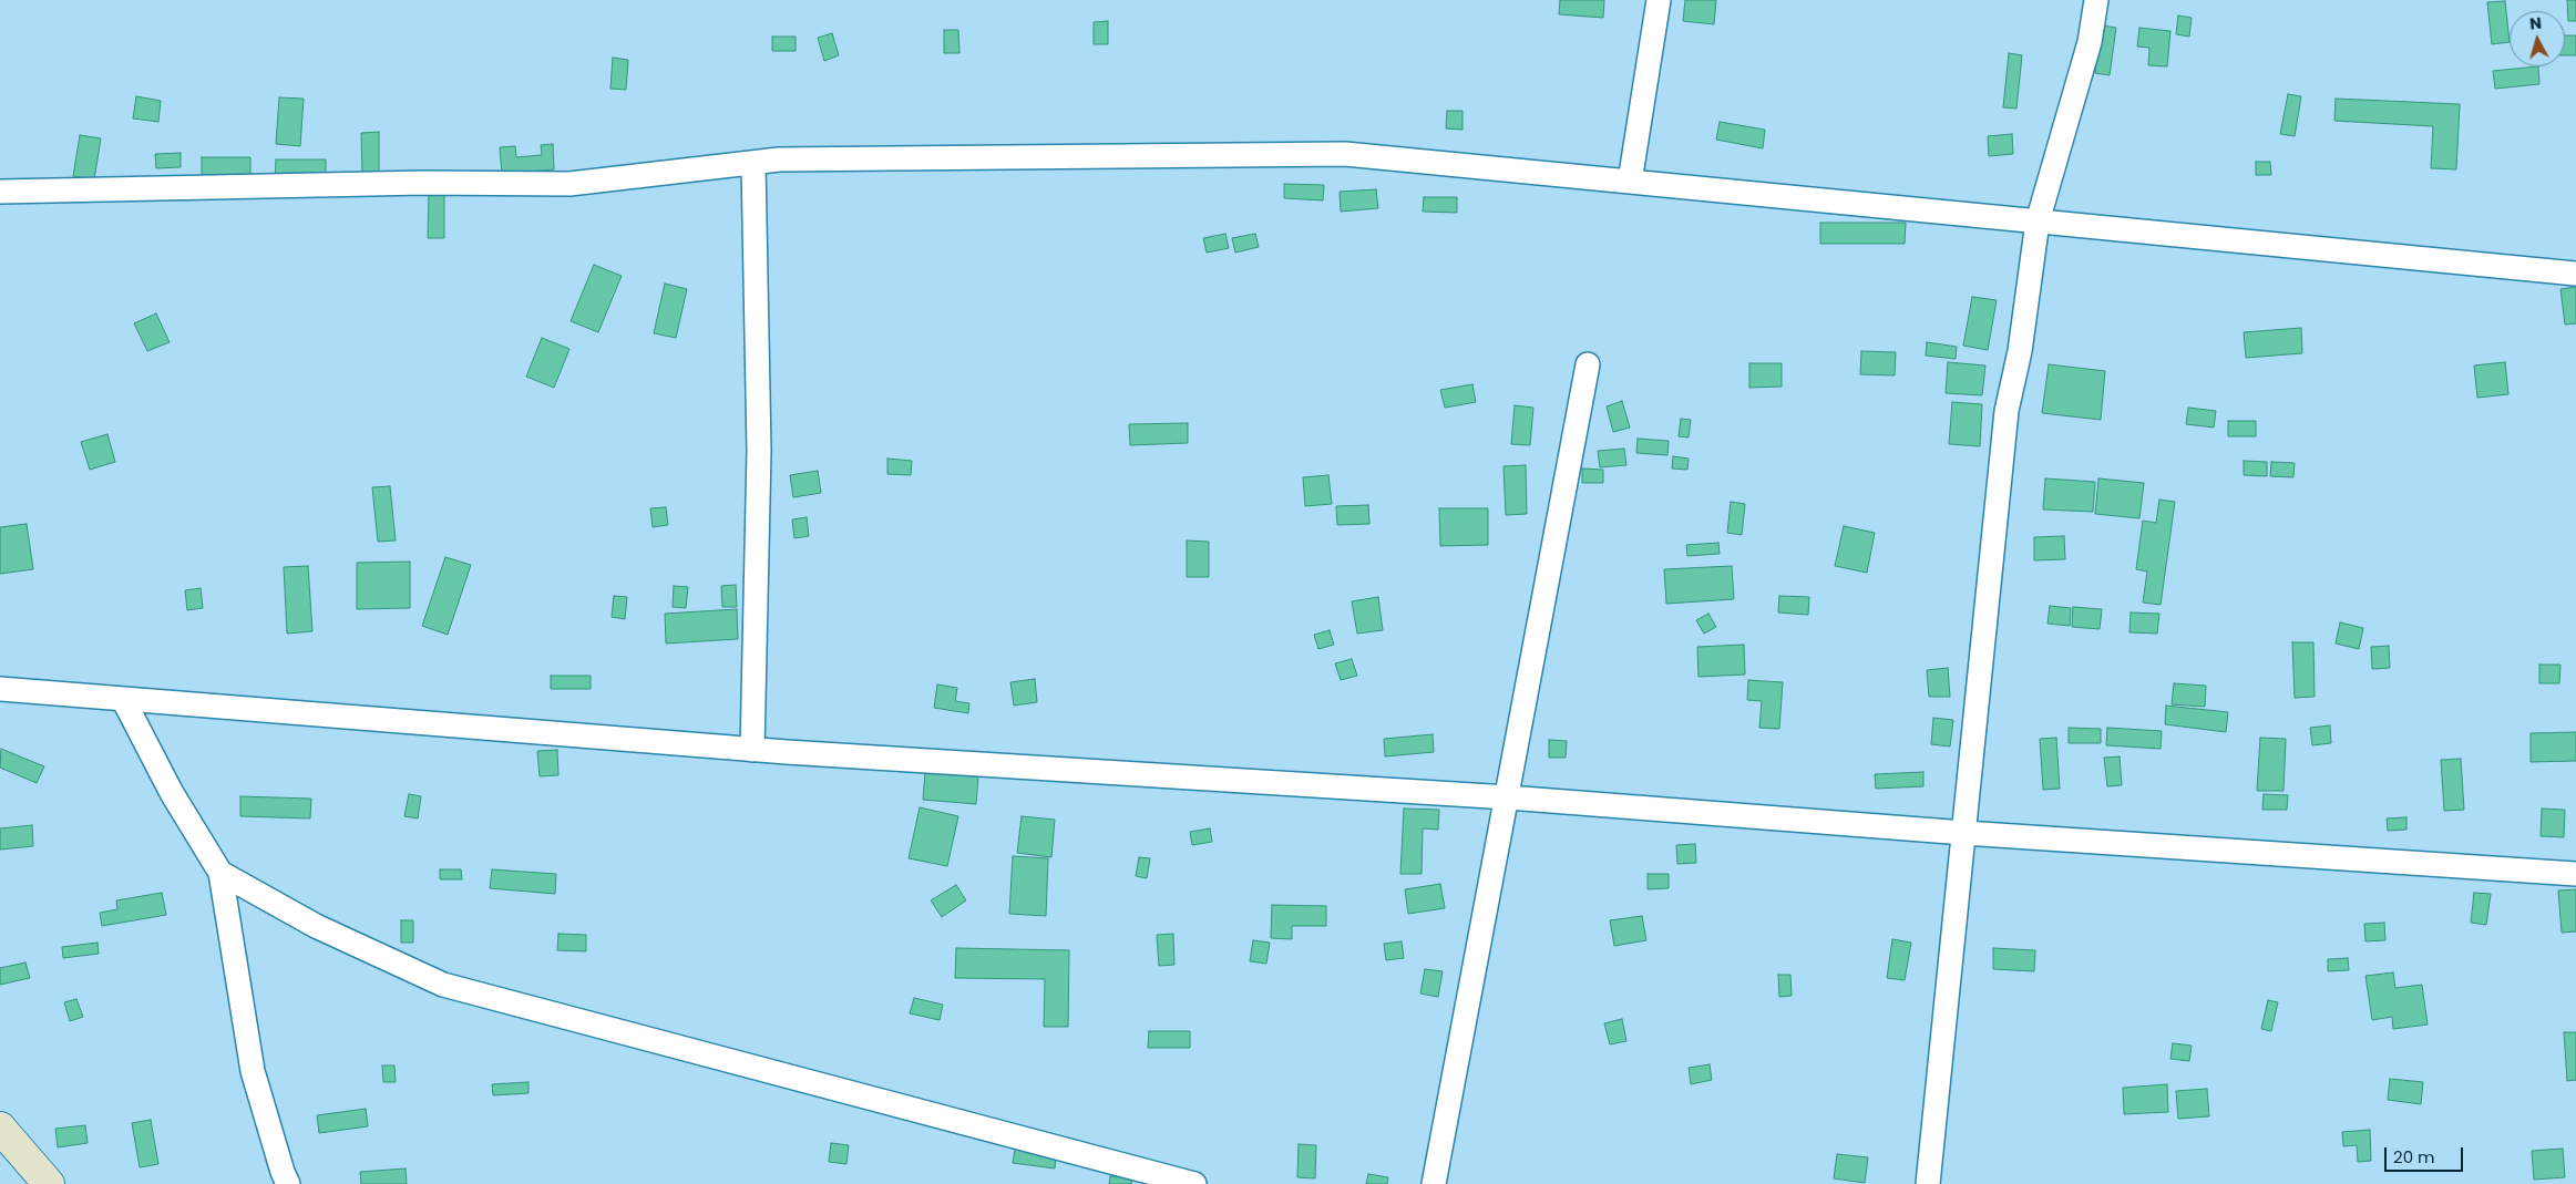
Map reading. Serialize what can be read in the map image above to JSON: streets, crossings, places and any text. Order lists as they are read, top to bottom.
{
  "scale_bar": "20 m",
  "north": "top"
}
